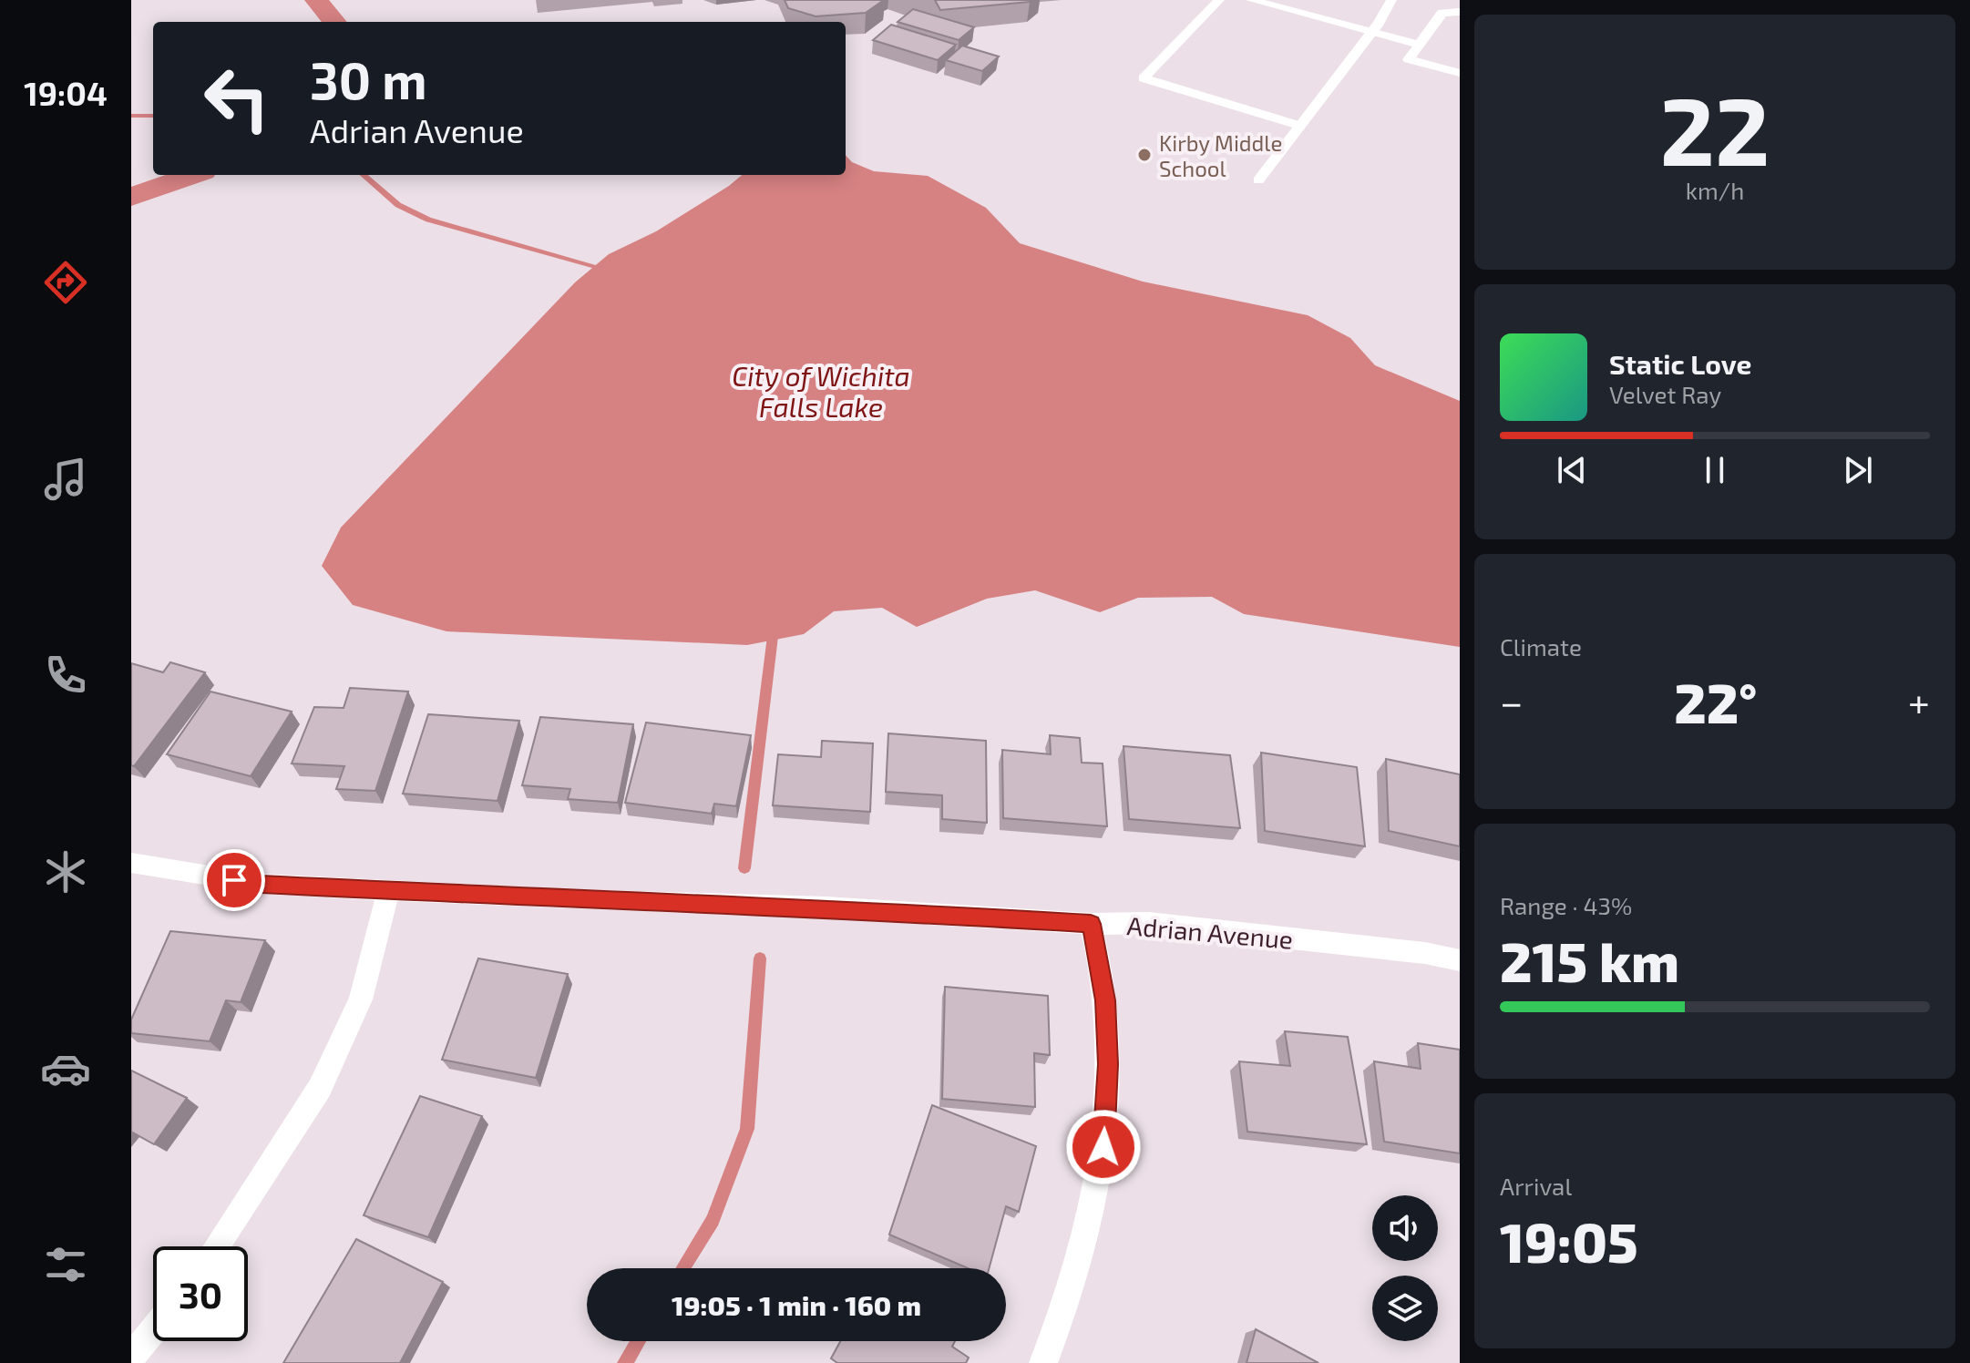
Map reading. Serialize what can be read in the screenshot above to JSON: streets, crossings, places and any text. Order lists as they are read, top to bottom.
{
  "streets": {
    "street": ["Adrian Avenue"]
  },
  "water": ["City of Wichita Falls Lake"],
  "places": ["Kirby Middle School"],
  "page": {
    "tabs": "19:04",
    "tile": [
      ["22", "km/h"],
      "Climate",
      ["Range · 43%", "215 km"],
      ["Arrival", "19:05"]
    ],
    "turn": ["30 m", "Adrian Avenue"],
    "song": ["Static Love", "Velvet Ray"],
    "heat": ["−", "22°", "+"],
    "limit": "30",
    "trip": "19:05 · 1 min · 160 m"
  }
}
